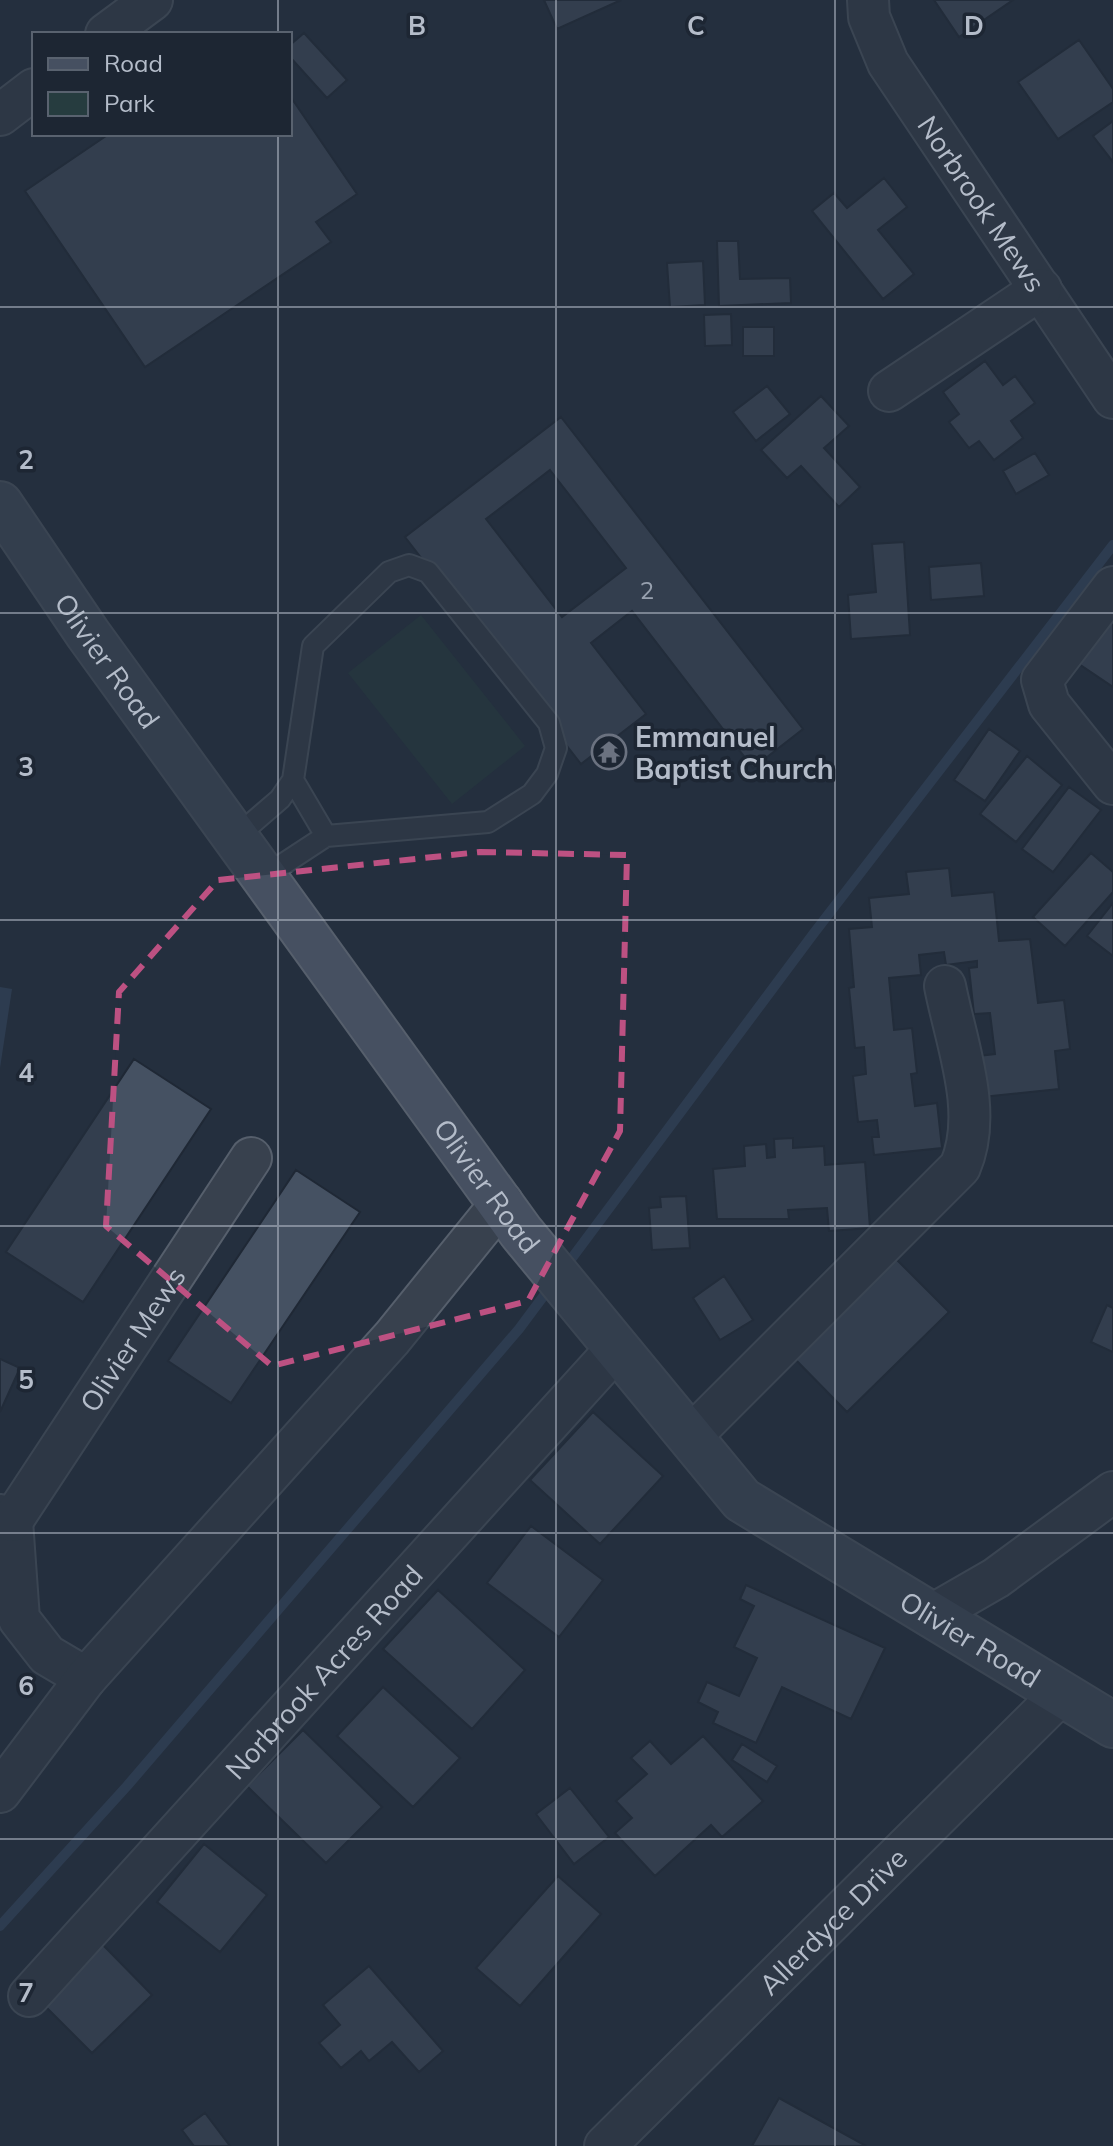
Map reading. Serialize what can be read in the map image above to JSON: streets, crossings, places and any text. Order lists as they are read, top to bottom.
{
  "streets": {
    "main road": ["Olivier Road"],
    "street": [
      "Norbrook Mews",
      "Olivier Mews",
      "Norbrook Acres Road",
      "Allerdyce Drive"
    ]
  },
  "crossings": [
    ["Olivier Road", "Norbrook Acres Road"],
    ["Olivier Road", "Allerdyce Drive"]
  ],
  "places": {
    "temple": ["Emmanuel Baptist Church"]
  },
  "house_numbers": ["2"],
  "legend": ["Road", "Park"],
  "grid": {
    "columns": ["B", "C", "D"],
    "rows": [
      "2",
      "3",
      "4",
      "5",
      "6",
      "7"
    ]
  }
}
